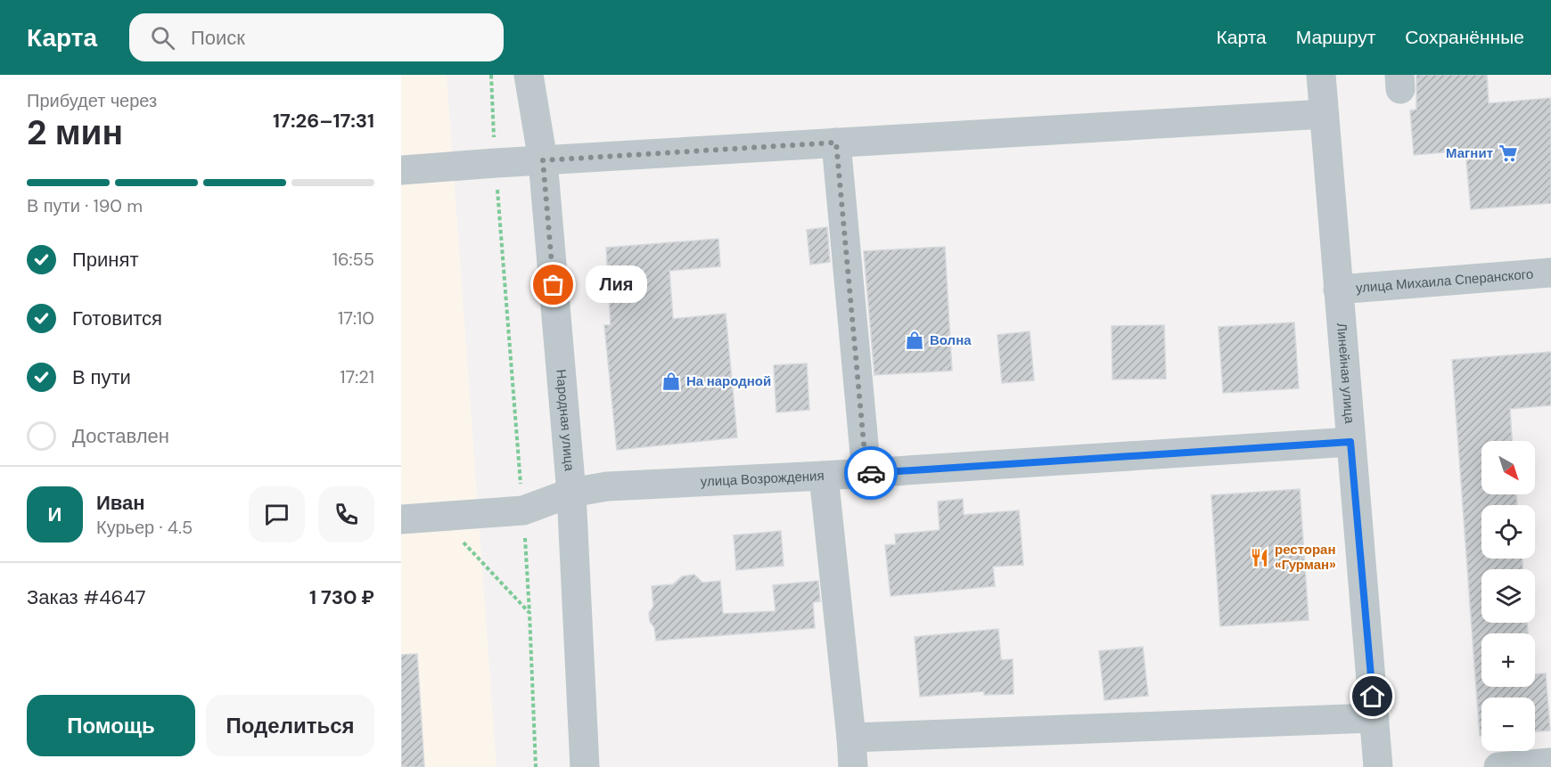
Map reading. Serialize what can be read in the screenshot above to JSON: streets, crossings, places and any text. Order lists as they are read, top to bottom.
{
  "streets": {
    "street": [
      "улица Михаила Сперанского",
      "Линейная улица",
      "Народная улица",
      "улица Возрождения"
    ]
  },
  "crossings": [
    ["улица Михаила Сперанского", "Линейная улица"],
    ["Линейная улица", "улица Возрождения"],
    ["Народная улица", "улица Возрождения"]
  ],
  "places": {
    "supermarket": ["Магнит"],
    "other": ["Лия"],
    "shop": ["Волна", "На народной"],
    "restaurant": ["ресторан «Гурман»"]
  },
  "north": "bottom right",
  "page": {
    "header": "Карта",
    "search": "Поиск",
    "nav": ["Карта", "Маршрут", "Сохранённые"],
    "heading": ["2 мин", "Прибудет через", "17:26–17:31"],
    "panel": [
      "Иван",
      "Курьер · 4.5",
      "Заказ #4647",
      "1 730 ₽"
    ],
    "bar": "В пути · 190 m",
    "list": [
      ["Принят", "16:55"],
      ["Готовится", "17:10"],
      ["В пути", "17:21"],
      "Доставлен"
    ],
    "bubble": "Лия",
    "map_buttons": ["+", "−"],
    "round": "И",
    "buttons": ["Помощь", "Поделиться"]
  }
}
